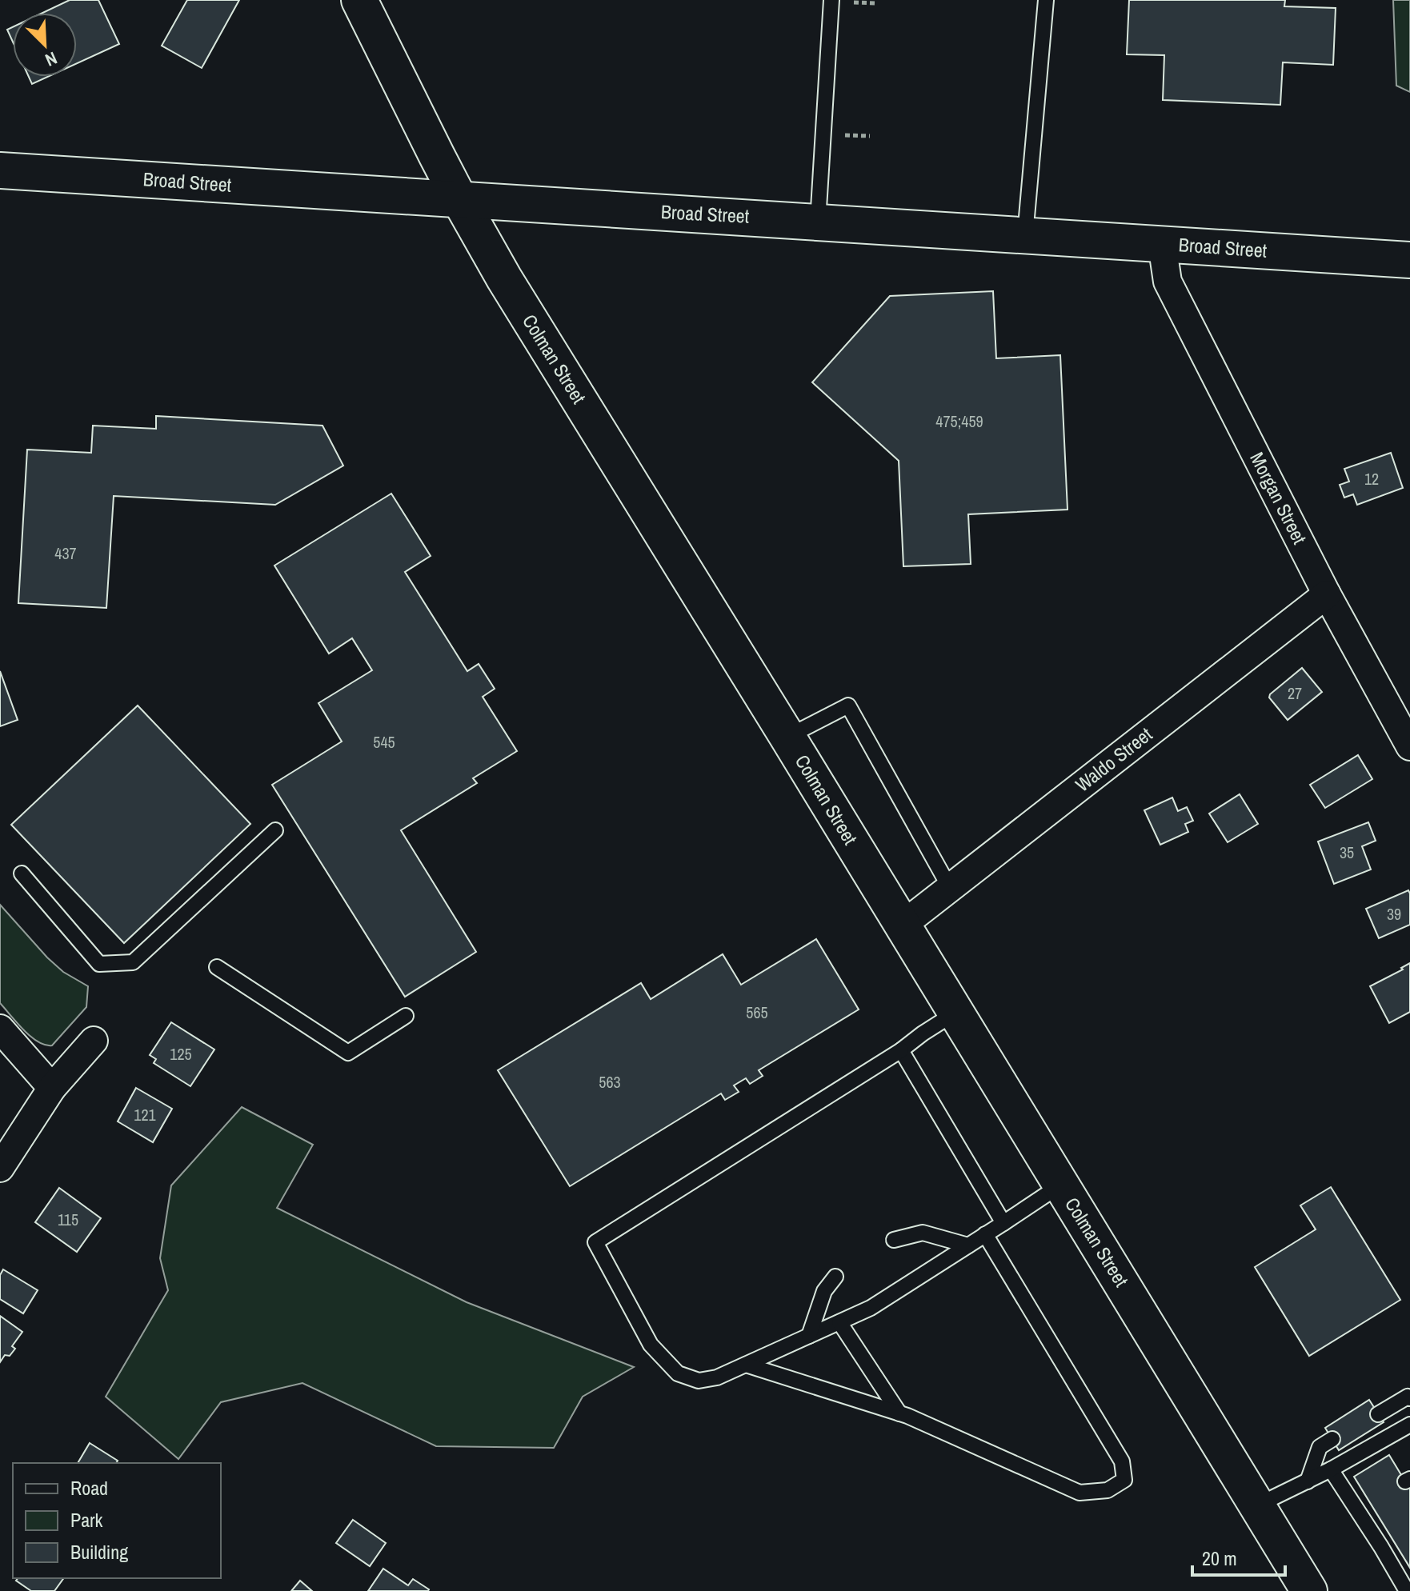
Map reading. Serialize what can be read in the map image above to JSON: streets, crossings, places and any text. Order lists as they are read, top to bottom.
{
  "streets": {
    "main road": ["Broad Street", "Colman Street"],
    "street": ["Morgan Street", "Waldo Street"]
  },
  "crossings": [
    ["Broad Street", "Colman Street"],
    ["Broad Street", "Morgan Street"],
    ["Colman Street", "Waldo Street"],
    ["Morgan Street", "Waldo Street"]
  ],
  "house_numbers": [
    "475;459",
    "12",
    "437",
    "27",
    "545",
    "35",
    "39",
    "565",
    "125",
    "563",
    "121",
    "115"
  ],
  "legend": ["Road", "Park", "Building"],
  "scale_bar": "20 m",
  "north": "bottom right"
}
